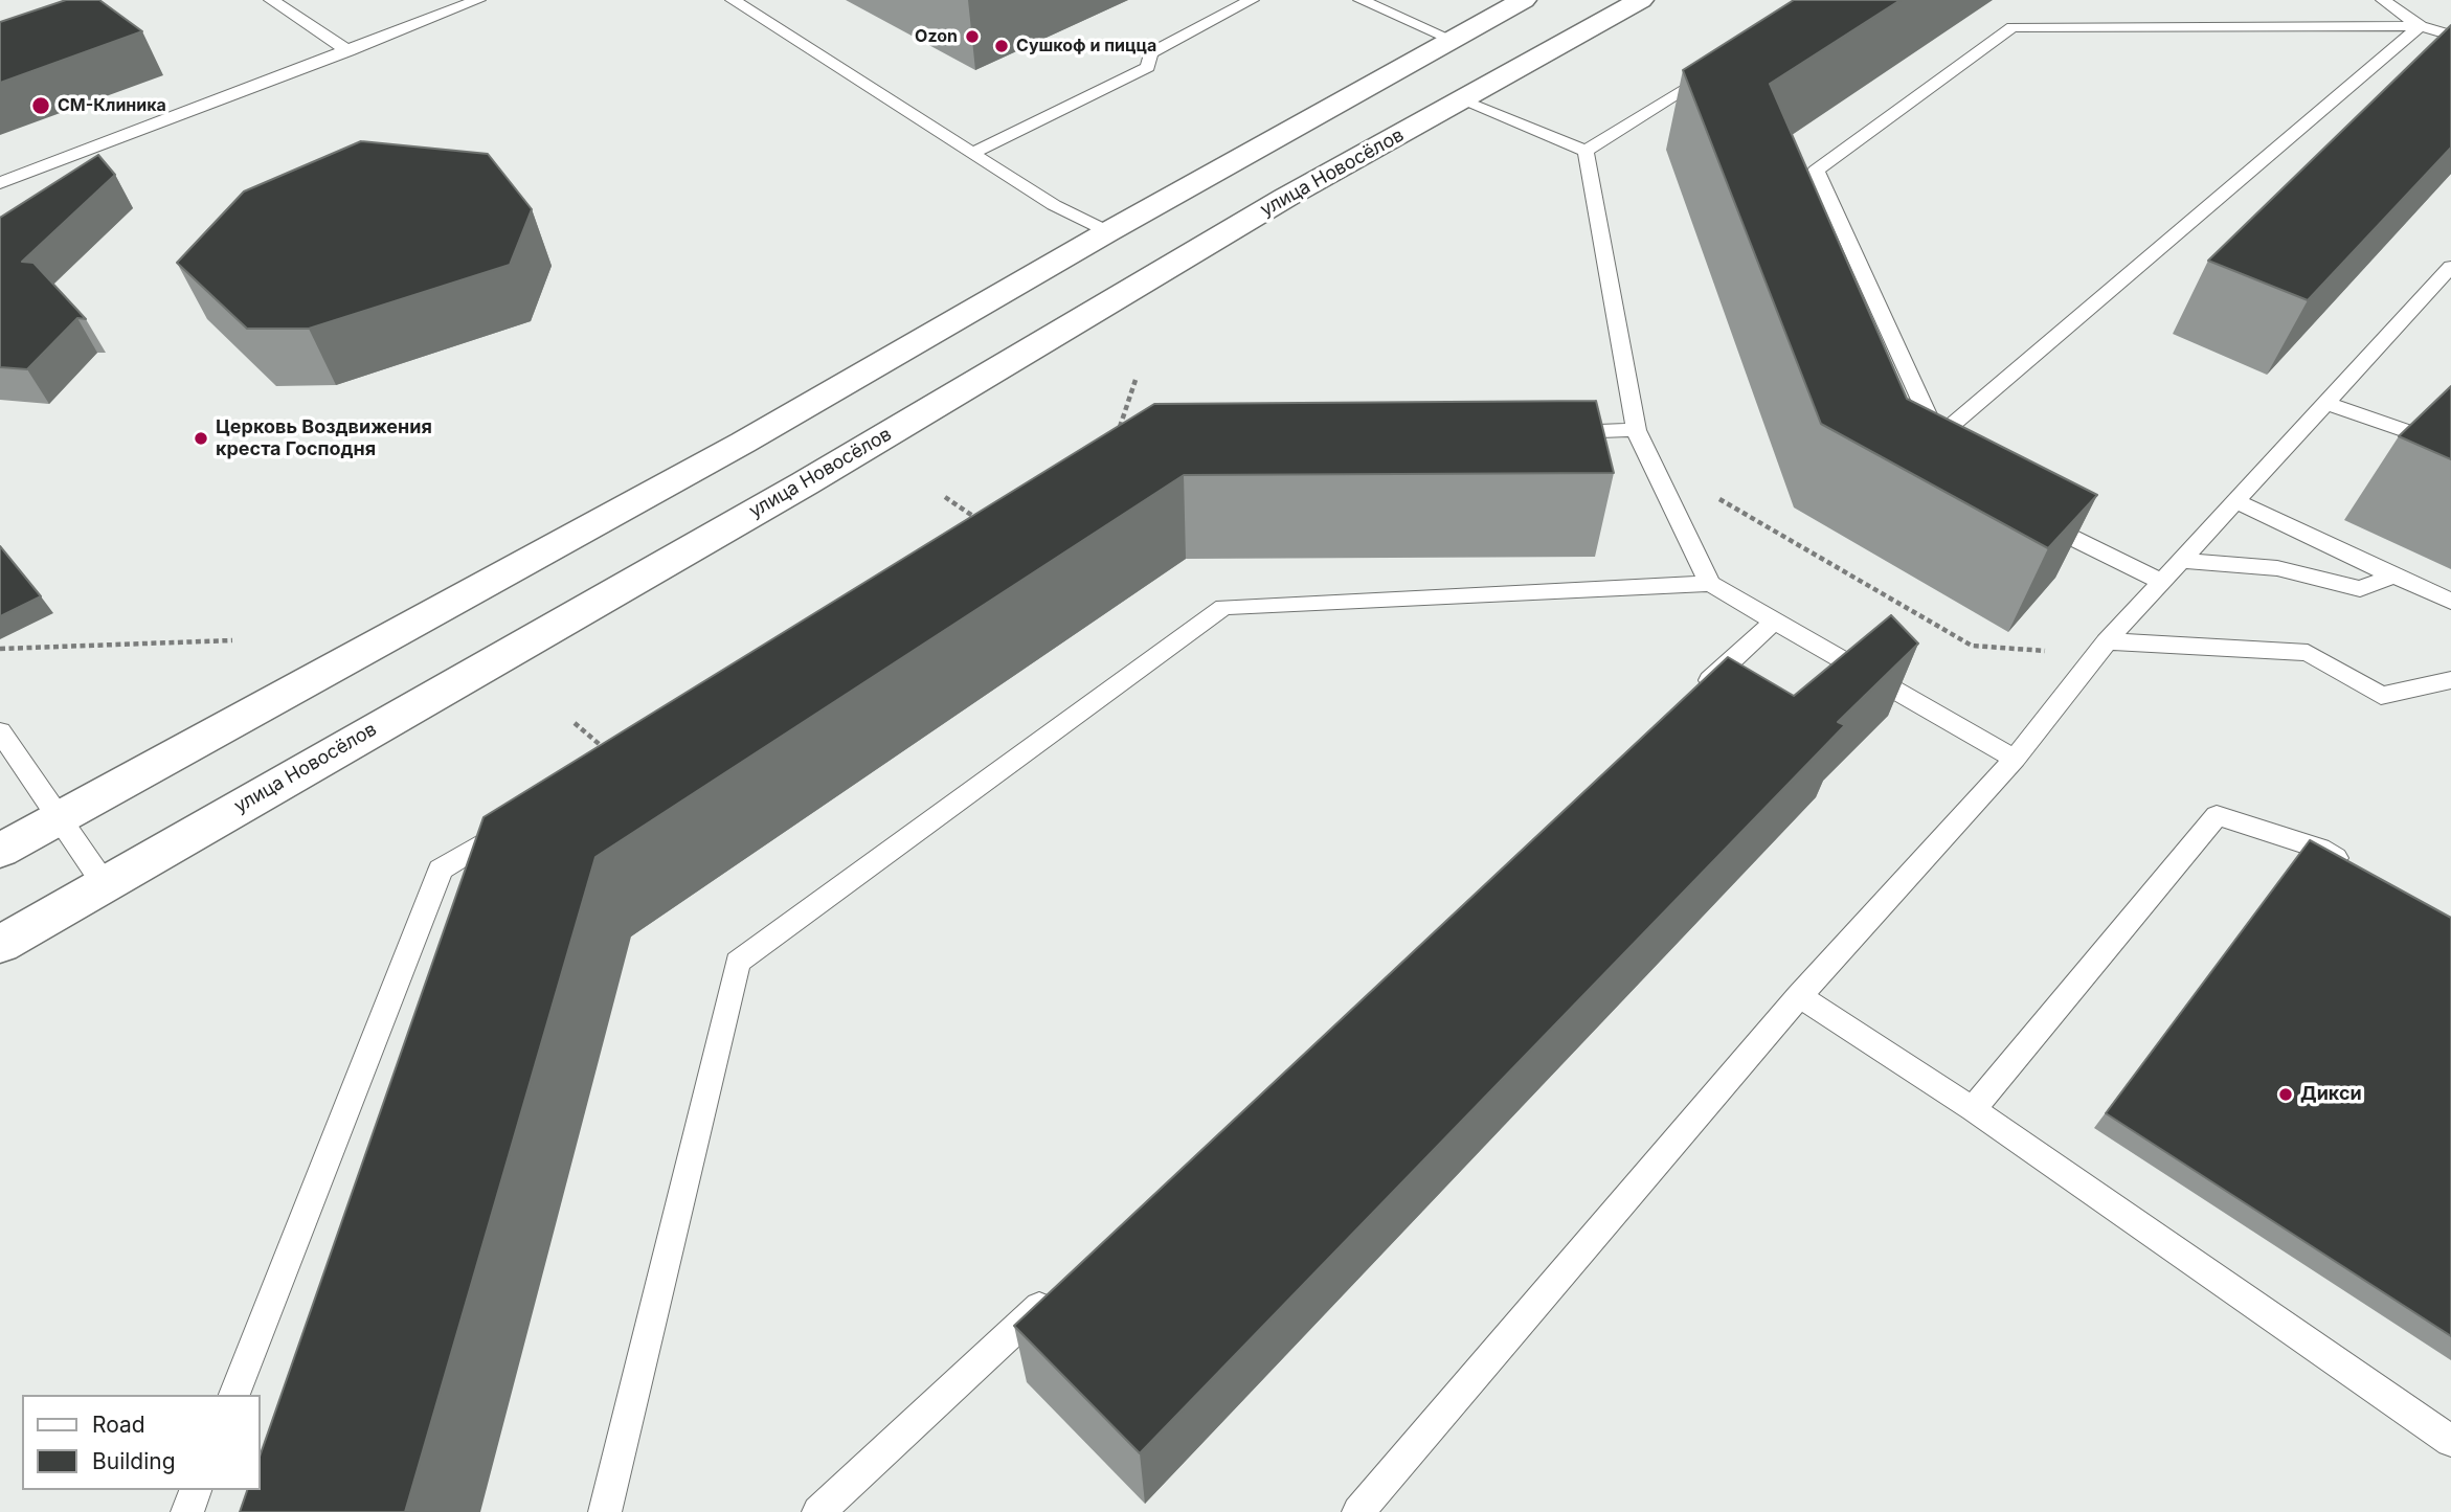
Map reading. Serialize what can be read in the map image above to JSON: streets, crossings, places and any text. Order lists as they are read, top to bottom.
{
  "streets": {
    "main road": ["улица Новосёлов"]
  },
  "places": [
    "Ozon",
    "Сушкоф и пицца",
    "СМ-Клиника",
    "Церковь Воздвижения креста Господня",
    "Дикси"
  ],
  "legend": ["Road", "Building"]
}
